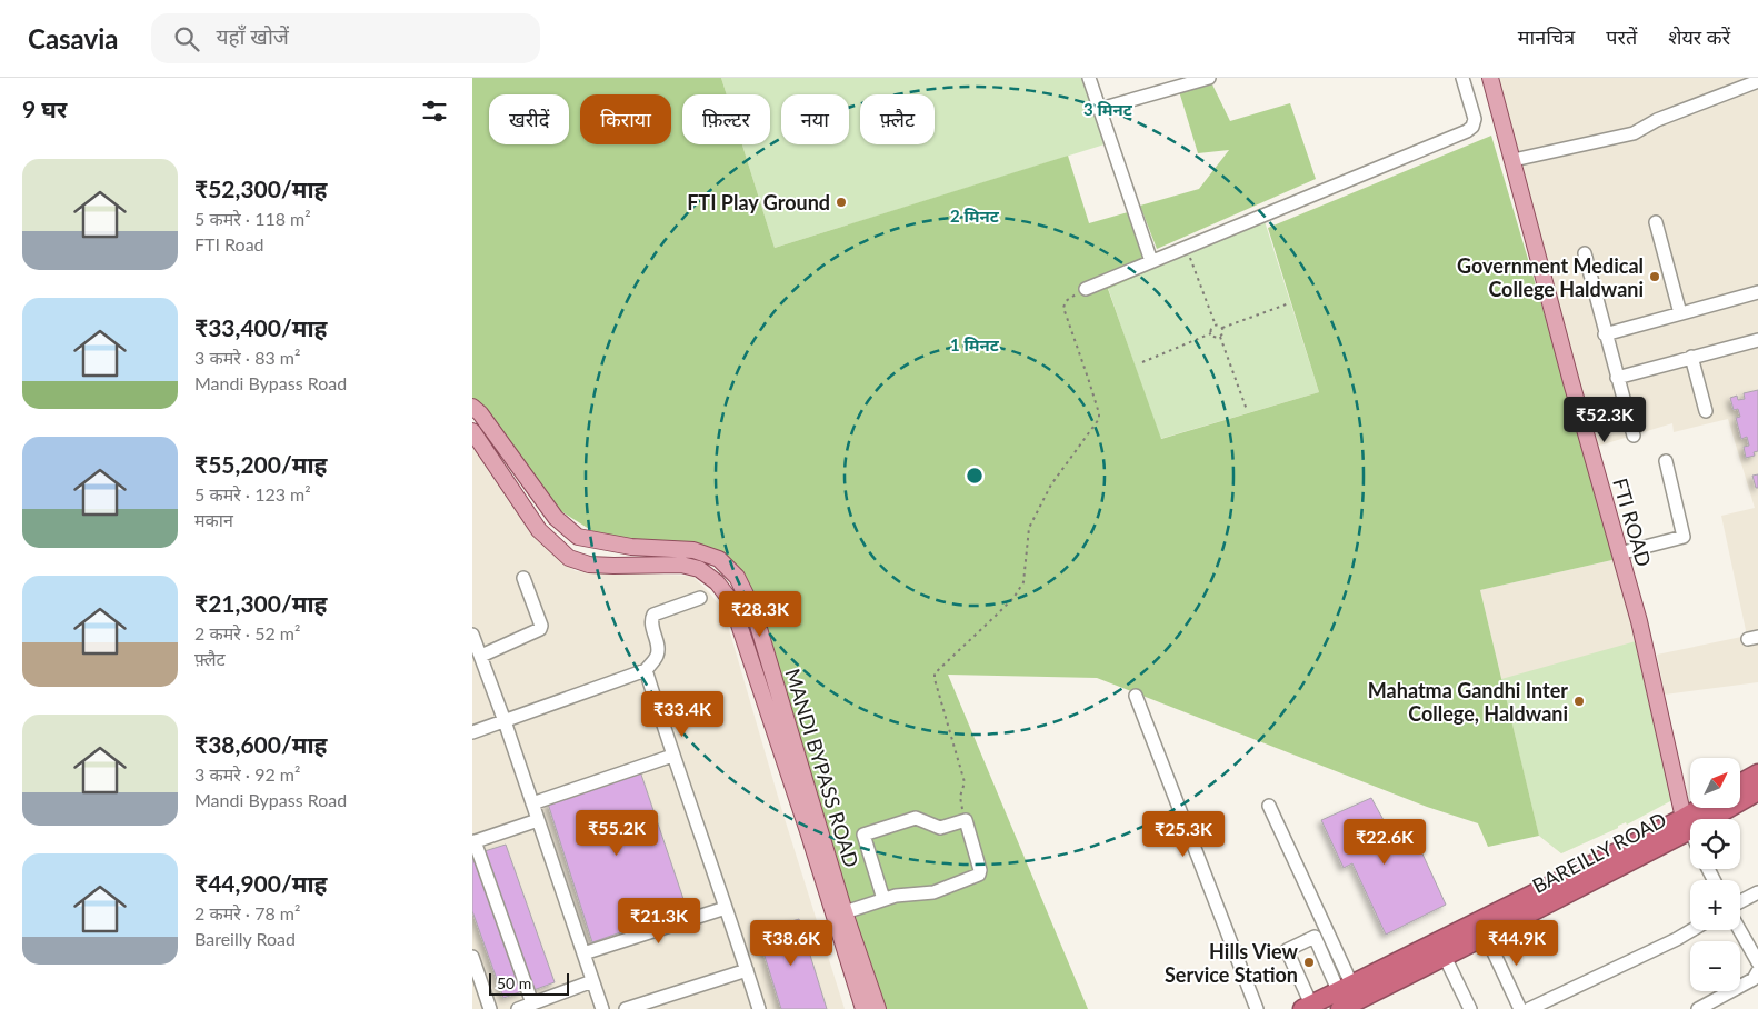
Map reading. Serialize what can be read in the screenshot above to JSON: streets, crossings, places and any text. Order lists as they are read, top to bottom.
{
  "streets": {
    "highway": ["BAREILLY ROAD"],
    "main road": ["FTI ROAD", "MANDI BYPASS ROAD"]
  },
  "crossings": [
    ["FTI ROAD", "BAREILLY ROAD"]
  ],
  "places": [
    "FTI Play Ground",
    "Government Medical College Haldwani",
    "Mahatma Gandhi Inter College, Haldwani",
    "Hills View Service Station"
  ],
  "scale_bar": "50 m",
  "north": "top right",
  "page": {
    "header": "Casavia",
    "search": "यहाँ खोजें",
    "nav": ["मानचित्र", "परतें", "शेयर करें"],
    "heading": "9 घर",
    "chip": [
      "खरीदें",
      "किराया",
      "फ़िल्टर",
      "नया",
      "फ़्लैट"
    ],
    "list": [
      {
        "name": "₹52,300/माह",
        "note": "5 कमरे · 118 m² · FTI Road"
      },
      {
        "name": "₹33,400/माह",
        "note": "3 कमरे · 83 m² · Mandi Bypass Road"
      },
      {
        "name": "₹55,200/माह",
        "note": "5 कमरे · 123 m² · मकान"
      },
      {
        "name": "₹21,300/माह",
        "note": "2 कमरे · 52 m² · फ़्लैट"
      },
      {
        "name": "₹38,600/माह",
        "note": "3 कमरे · 92 m² · Mandi Bypass Road"
      },
      {
        "name": "₹44,900/माह",
        "note": "2 कमरे · 78 m² · Bareilly Road"
      }
    ],
    "price": [
      "₹52.3K",
      "₹28.3K",
      "₹33.4K",
      "₹55.2K",
      "₹25.3K",
      "₹22.6K",
      "₹21.3K",
      "₹38.6K",
      "₹44.9K"
    ],
    "map_buttons": ["+", "−"],
    "scale": "50 m"
  },
  "rings": ["3 मिनट", "2 मिनट", "1 मिनट"]
}
